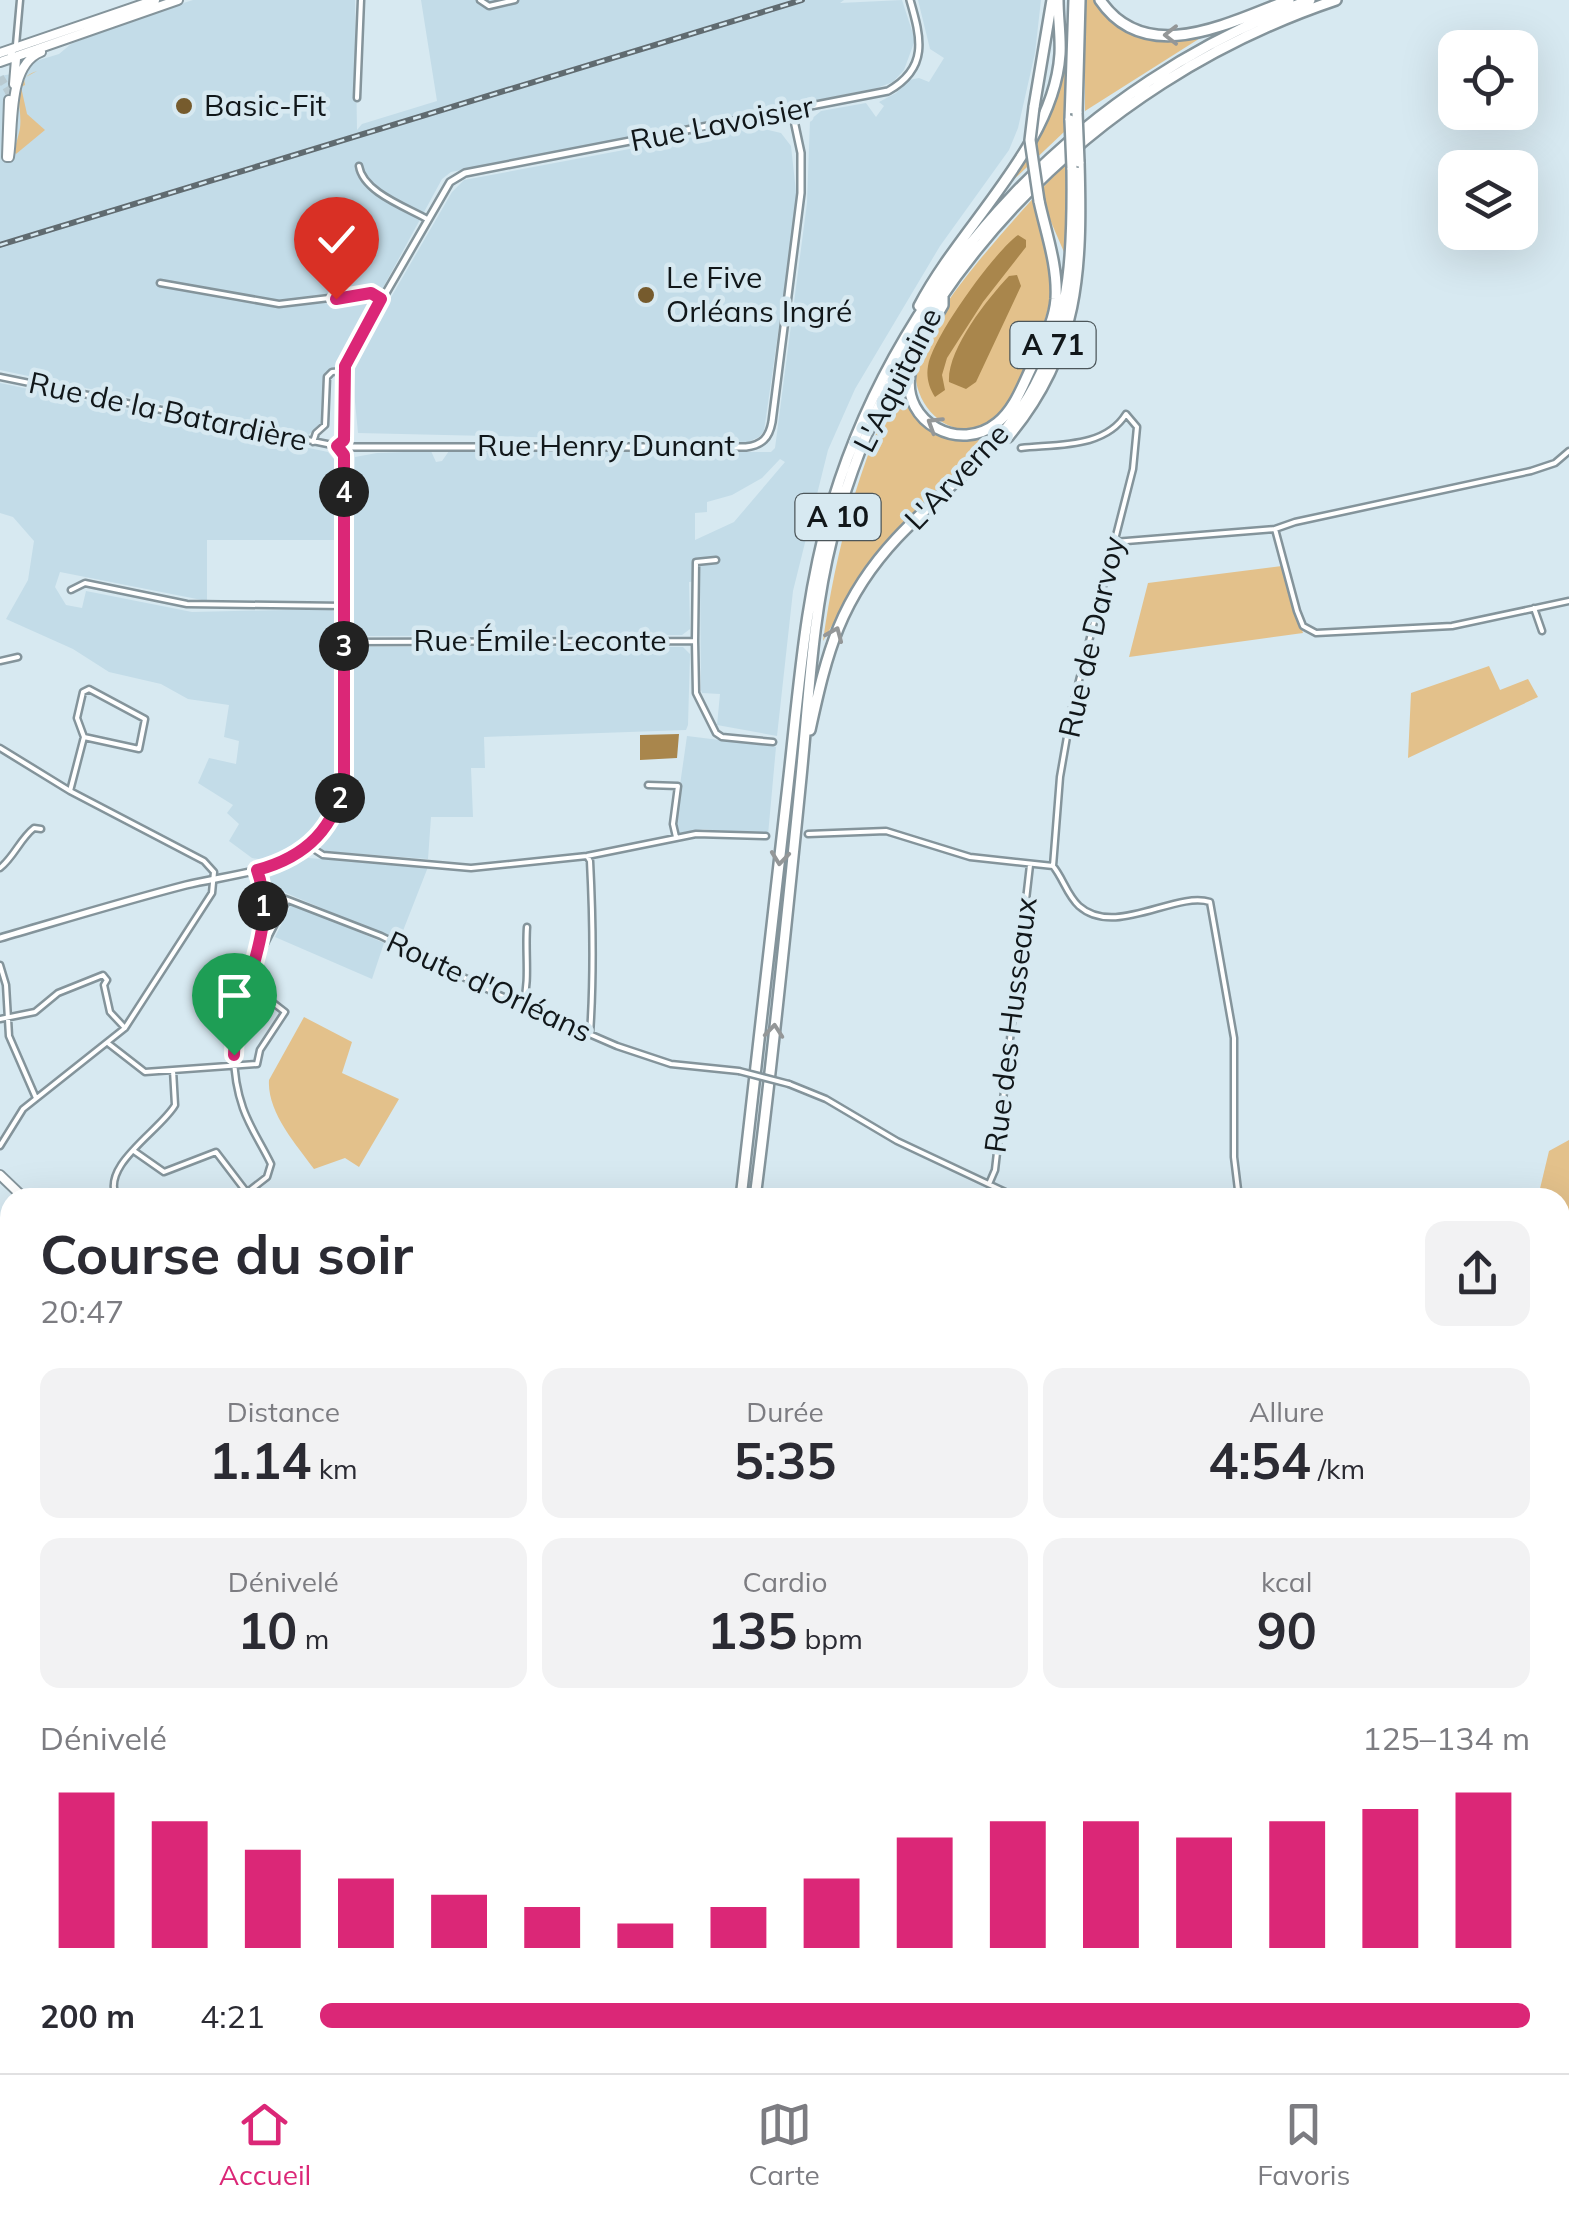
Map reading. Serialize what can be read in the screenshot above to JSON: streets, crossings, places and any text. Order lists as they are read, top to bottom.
{
  "streets": {
    "highway": [
      "A 71",
      "L'Aquitaine",
      "L'Arverne",
      "A 10"
    ],
    "street": [
      "Rue Lavoisier",
      "Rue de la Batardière",
      "Rue Henry Dunant",
      "Rue de Darvoy",
      "Rue Émile Leconte",
      "Route d'Orléans",
      "Rue des Husseaux"
    ]
  },
  "crossings": [
    ["Rue Lavoisier", "Rue Henry Dunant"],
    ["A 71", "L'Aquitaine"],
    ["L'Aquitaine", "L'Arverne"],
    ["Route d'Orléans", "Rue des Husseaux"]
  ],
  "one_way": ["L'Arverne"],
  "places": ["Basic-Fit", "Le Five Orléans Ingré"],
  "page": {
    "pins": [
      "4",
      "3",
      "2",
      "1"
    ],
    "heading": ["Course du soir", "20:47"],
    "stats": [
      ["Distance", "1.14 km"],
      ["Durée", "5:35"],
      ["Allure", "4:54 /km"],
      ["Dénivelé", "10 m"],
      ["Cardio", "135 bpm"],
      ["kcal", "90"]
    ],
    "chart": ["Dénivelé", "125–134 m"],
    "list": [
      {
        "name": "200 m",
        "note": "4:21"
      }
    ],
    "tabs": ["Accueil", "Carte", "Favoris"]
  }
}
